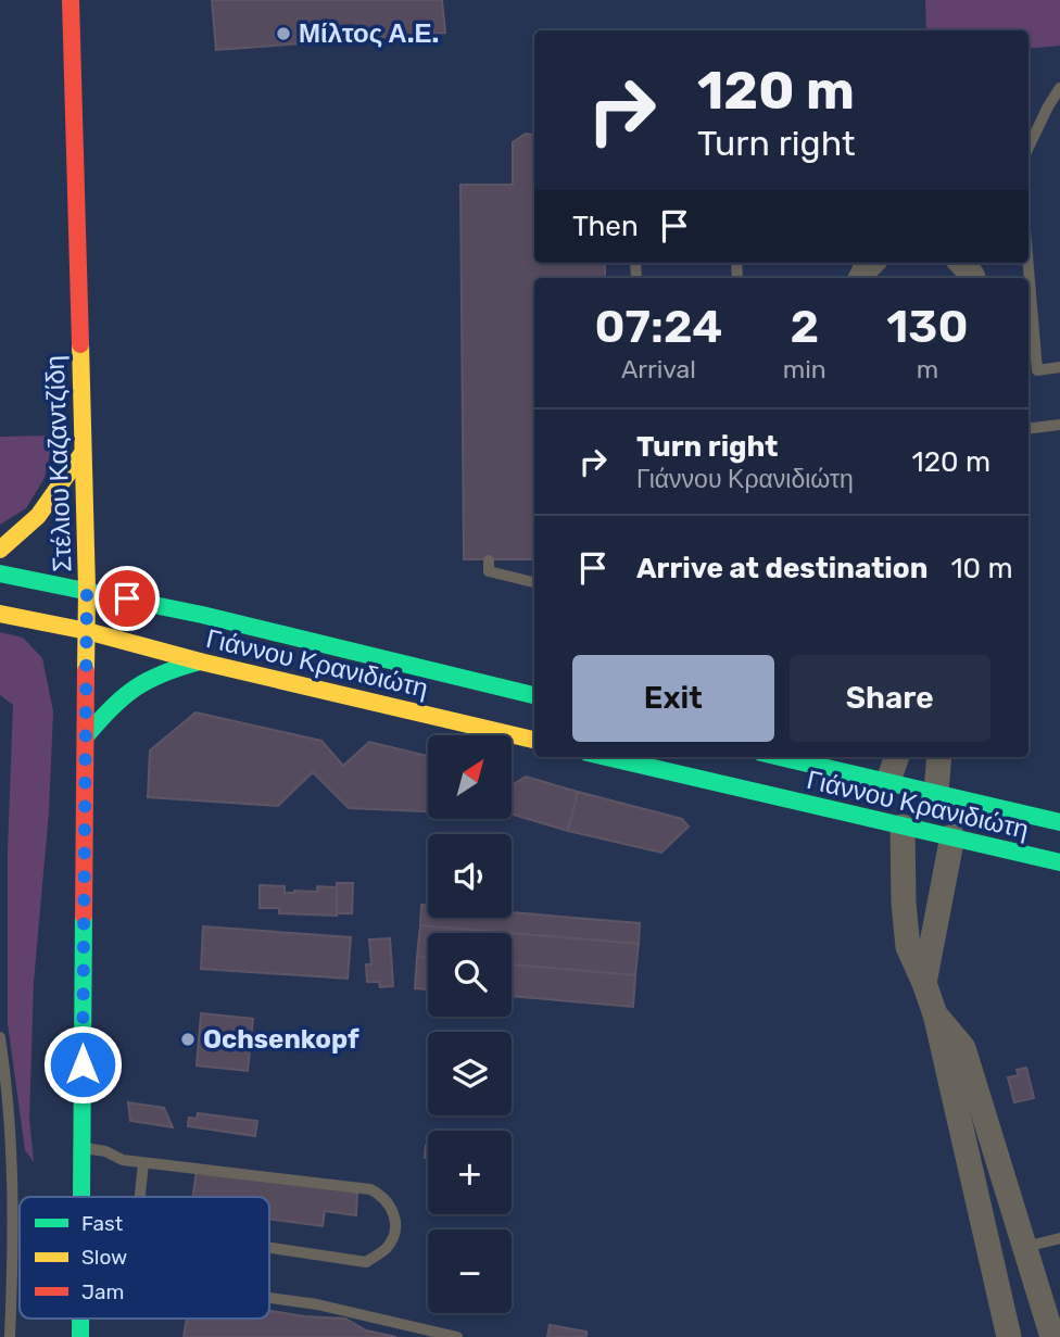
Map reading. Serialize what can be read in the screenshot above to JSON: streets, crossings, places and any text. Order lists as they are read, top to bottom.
{
  "streets": {
    "main road": ["Στέλιου Καζαντζίδη", "Γιάννου Κρανιδιώτη"]
  },
  "crossings": [
    ["Στέλιου Καζαντζίδη", "Γιάννου Κρανιδιώτη"]
  ],
  "places": ["Μίλτος Α.Ε.", "Ochsenkopf"],
  "legend": ["Fast", "Slow", "Jam"],
  "north": "top right",
  "page": {
    "turn": ["120 m", "Turn right"],
    "then": "Then",
    "eta": [
      "07:24",
      "Arrival",
      "2",
      "min",
      "130",
      "m"
    ],
    "list": [
      {
        "name": "Turn right",
        "note": "Γιάννου Κρανιδιώτη",
        "value": "120 m"
      },
      {
        "name": "Arrive at destination",
        "value": "10 m"
      }
    ],
    "buttons": ["Exit", "Share"],
    "map_buttons": ["+", "−"]
  }
}
